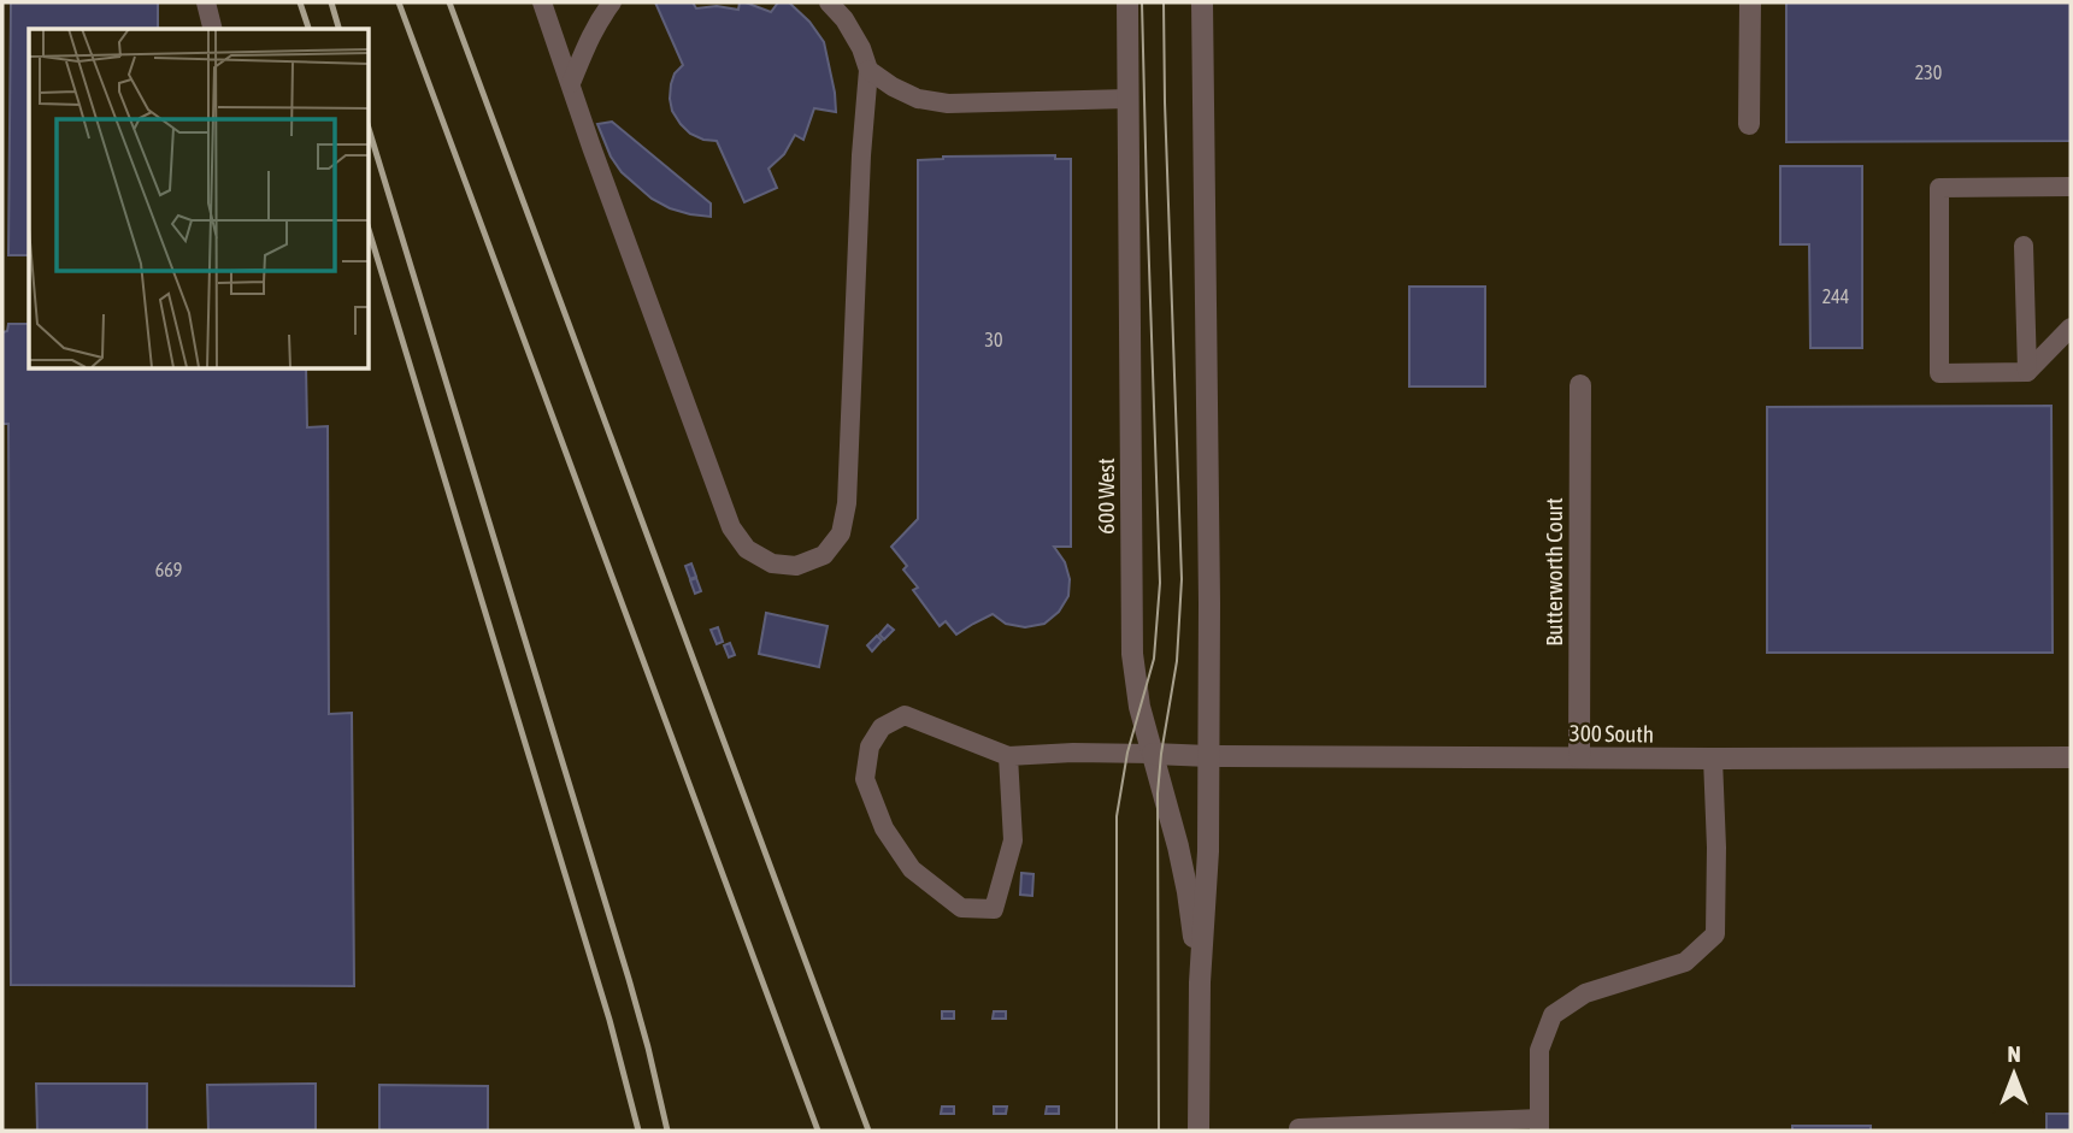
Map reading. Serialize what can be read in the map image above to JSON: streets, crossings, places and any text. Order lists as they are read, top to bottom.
{
  "streets": {
    "street": ["600 West", "Butterworth Court", "300 South"]
  },
  "crossings": [
    ["600 West", "300 South"],
    ["Butterworth Court", "300 South"]
  ],
  "house_numbers": [
    "230",
    "244",
    "30",
    "669"
  ],
  "north": "top"
}
